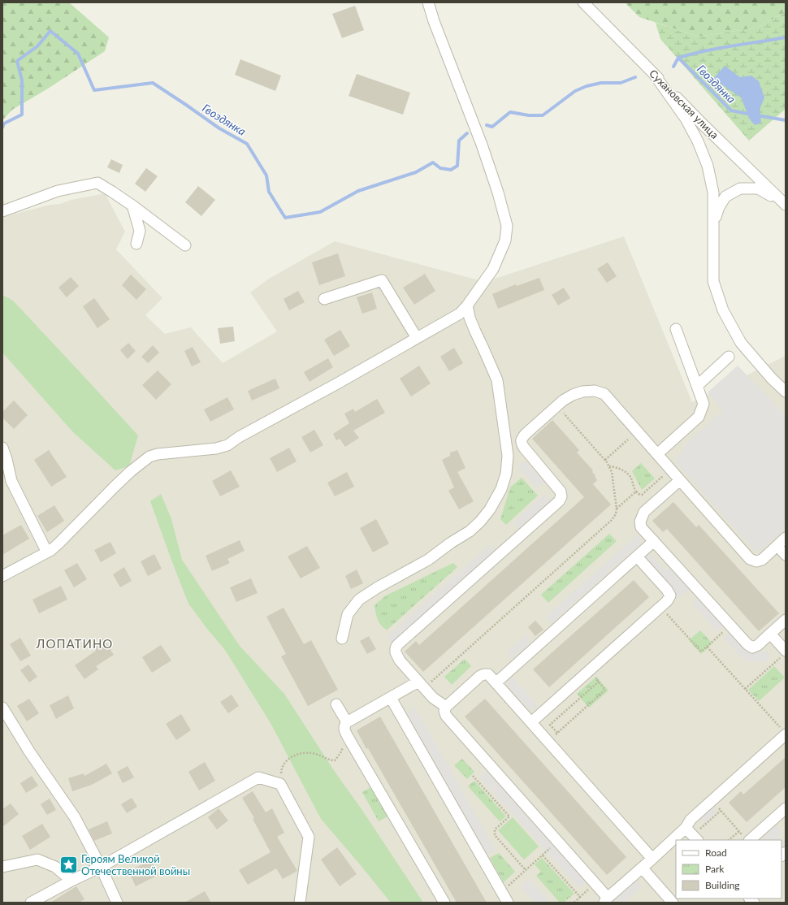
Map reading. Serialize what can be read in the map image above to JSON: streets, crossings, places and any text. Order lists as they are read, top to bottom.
{
  "streets": {
    "street": ["Сухановская улица"]
  },
  "districts": ["ЛОПАТИНО"],
  "water": ["Гвоздянка"],
  "places": {
    "place": ["Героям Великой Отечественной войны"]
  },
  "legend": ["Road", "Park", "Building"]
}
